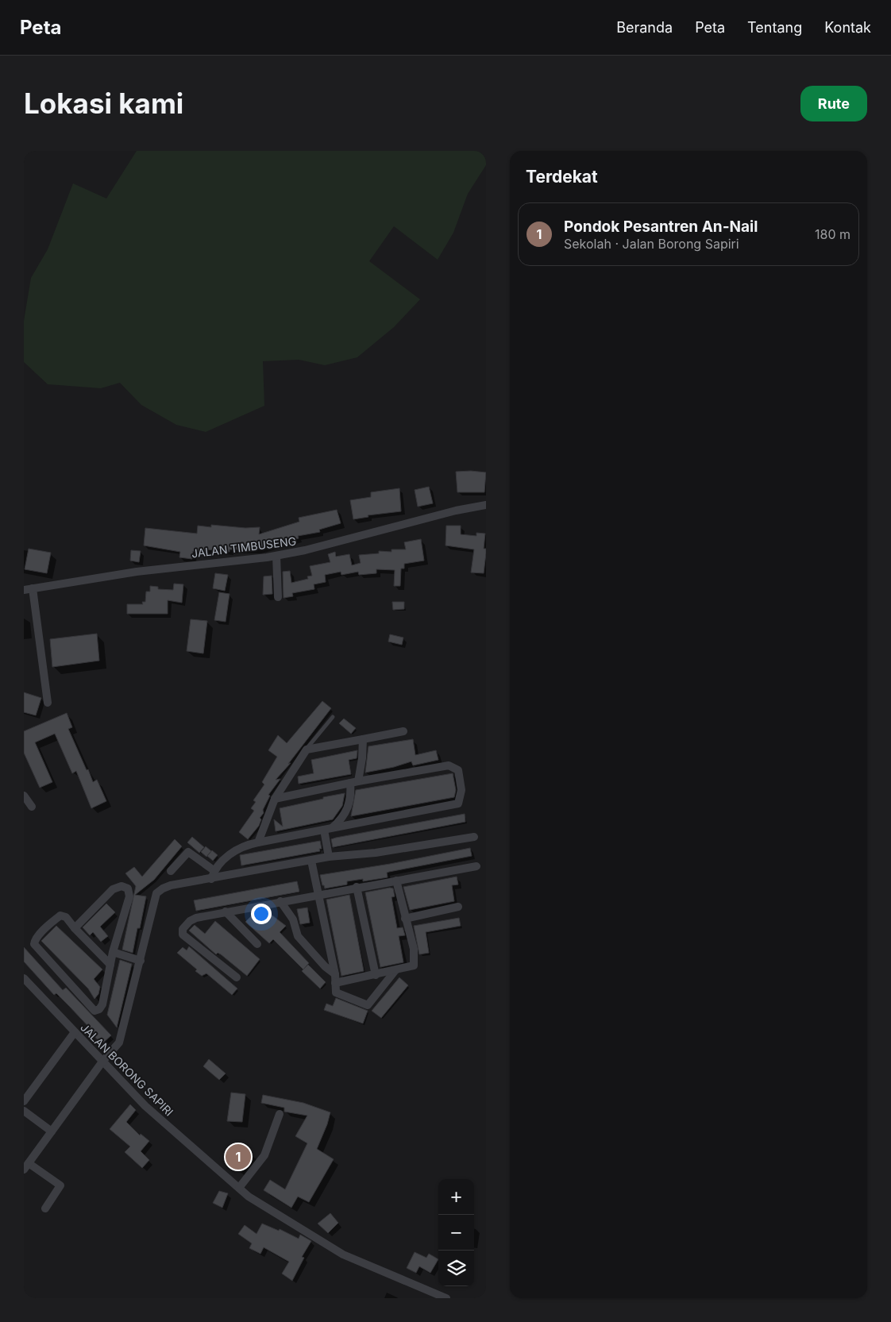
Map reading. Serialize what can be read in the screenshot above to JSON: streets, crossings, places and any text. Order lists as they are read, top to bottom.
{
  "streets": {
    "street": ["JALAN TIMBUSENG", "JALAN BORONG SAPIRI"]
  },
  "page": {
    "header": "Peta",
    "nav": [
      "Beranda",
      "Peta",
      "Tentang",
      "Kontak"
    ],
    "buttons": "Rute",
    "title": "Lokasi kami",
    "heading": "Terdekat",
    "list": [
      {
        "mark": "1",
        "name": "Pondok Pesantren An-Nail",
        "note": "Sekolah · Jalan Borong Sapiri",
        "value": "180 m"
      }
    ],
    "pins": "1",
    "map_buttons": ["+", "−"]
  }
}
